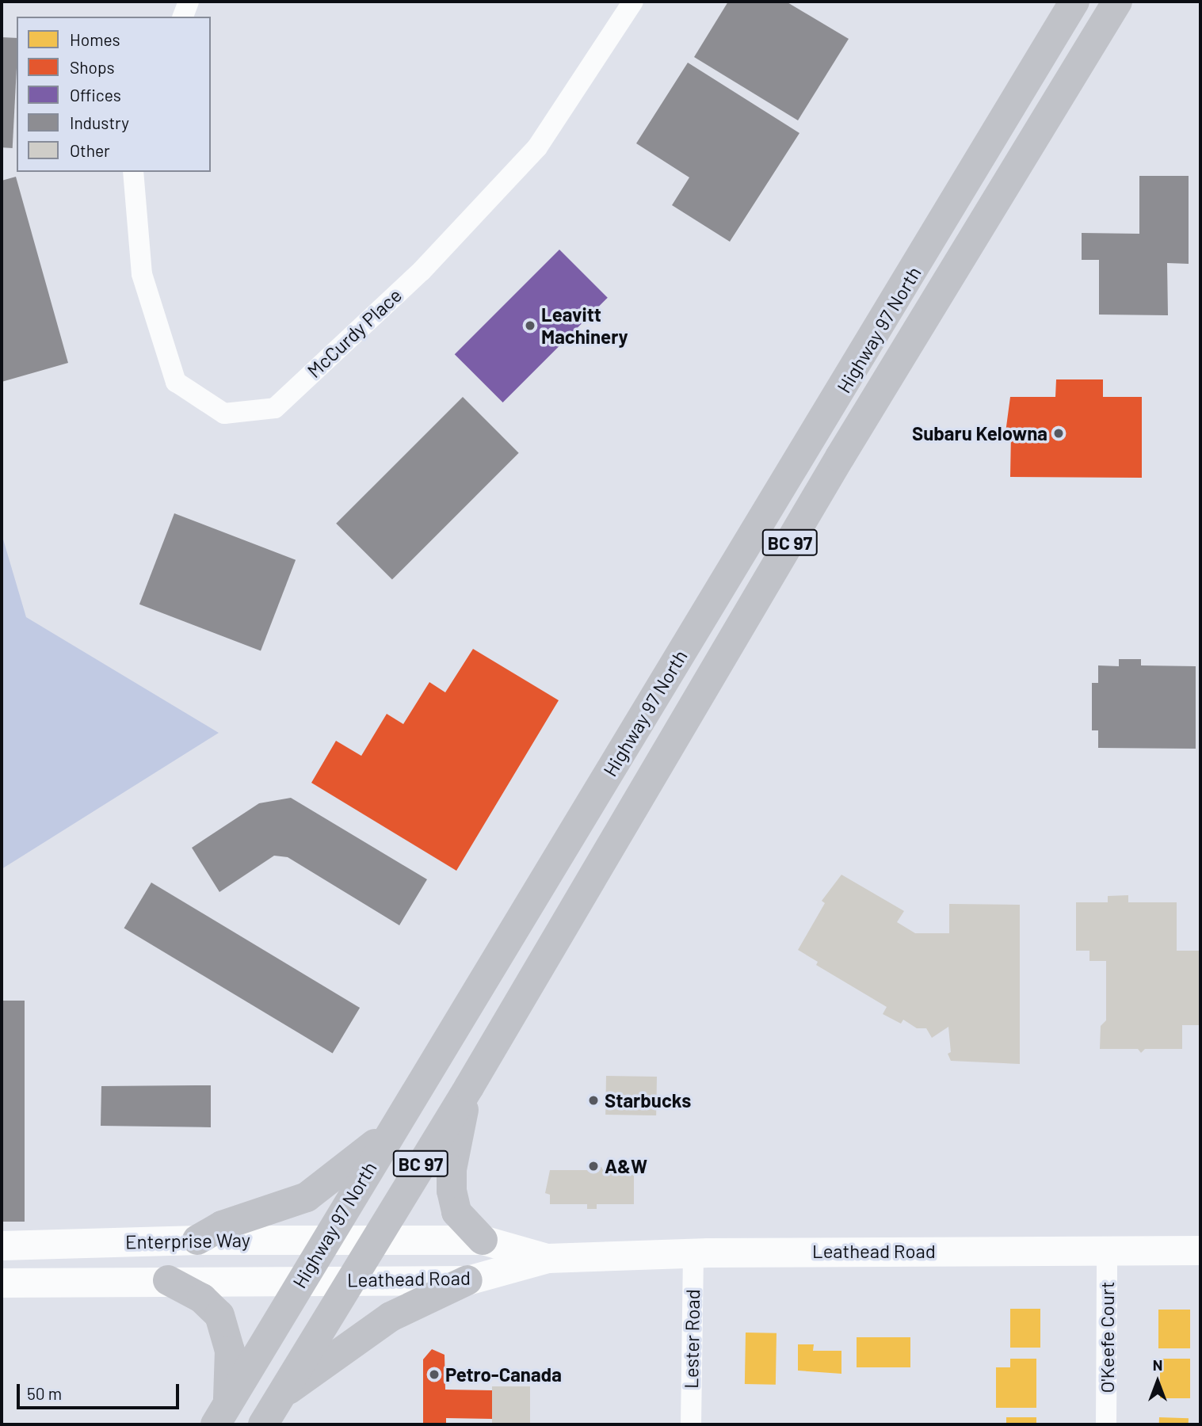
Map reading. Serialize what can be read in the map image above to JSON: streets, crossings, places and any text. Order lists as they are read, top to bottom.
{
  "streets": {
    "highway": ["Highway 97 North", "BC 97"],
    "street": [
      "McCurdy Place",
      "Enterprise Way",
      "Leathead Road",
      "O'Keefe Court",
      "Lester Road"
    ]
  },
  "crossings": [
    ["Highway 97 North", "Enterprise Way"],
    ["Highway 97 North", "Leathead Road"],
    ["Enterprise Way", "Leathead Road"],
    ["Leathead Road", "O'Keefe Court"],
    ["Leathead Road", "Lester Road"]
  ],
  "places": [
    "Leavitt Machinery",
    "Subaru Kelowna",
    "Starbucks",
    "A&W",
    "Petro-Canada"
  ],
  "legend": [
    "Homes",
    "Shops",
    "Offices",
    "Industry",
    "Other"
  ],
  "scale_bar": "50 m",
  "north": "top"
}
